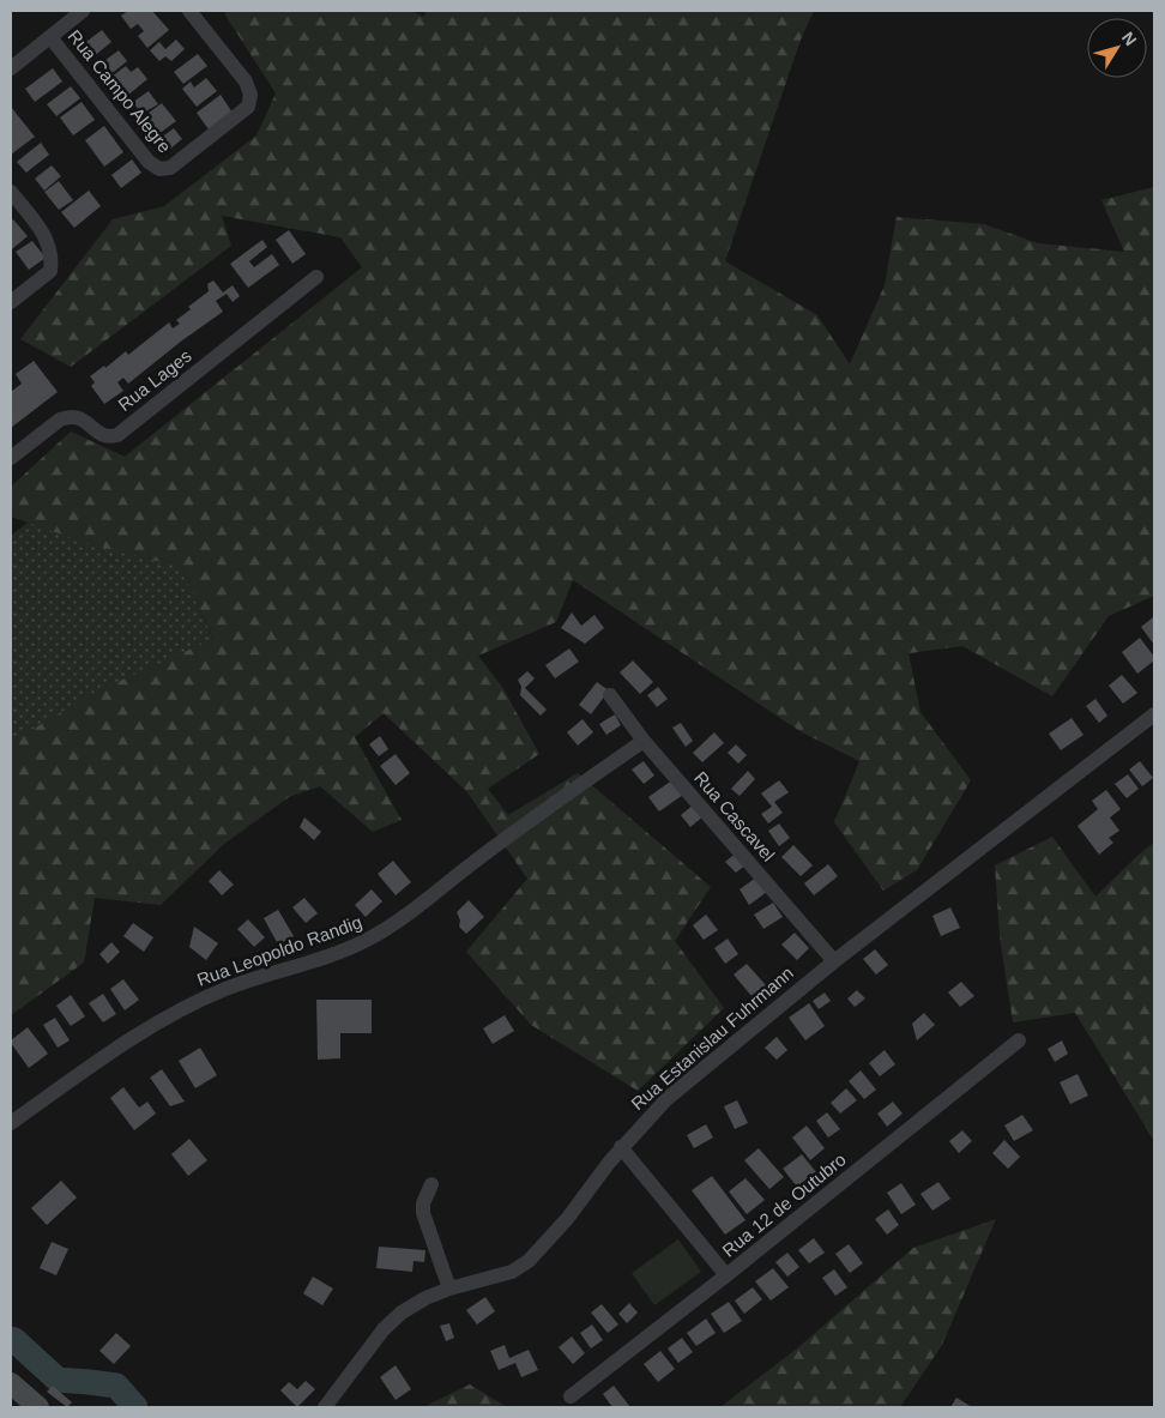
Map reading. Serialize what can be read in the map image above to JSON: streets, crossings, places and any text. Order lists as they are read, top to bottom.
{
  "streets": {
    "street": [
      "Rua Campo Alegre",
      "Rua Lages",
      "Rua Cascavel",
      "Rua Leopoldo Randig",
      "Rua Estanislau Fuhrmann",
      "Rua 12 de Outubro"
    ]
  },
  "crossings": [
    ["Rua Cascavel", "Rua Leopoldo Randig"],
    ["Rua Cascavel", "Rua Estanislau Fuhrmann"]
  ],
  "north": "top right"
}
